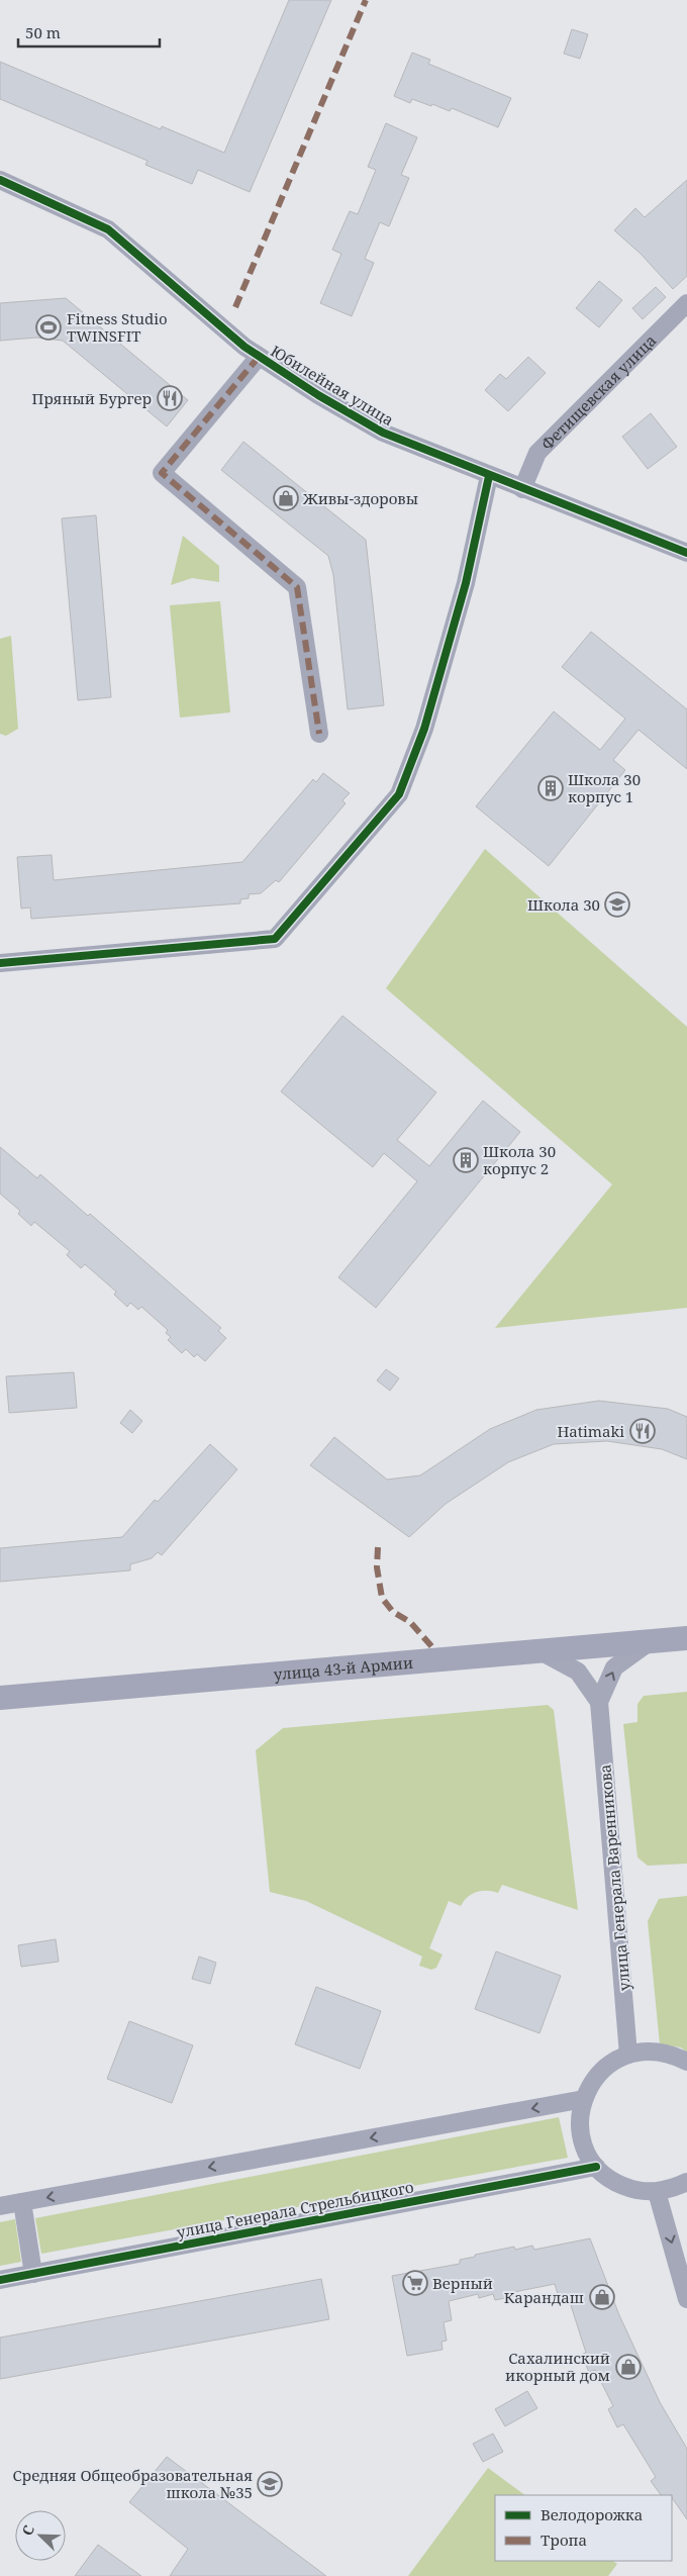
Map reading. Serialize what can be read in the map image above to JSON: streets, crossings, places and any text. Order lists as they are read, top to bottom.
{
  "streets": {
    "main road": ["улица 43-й Армии"],
    "street": [
      "Юбилейная улица",
      "Фетищевская улица",
      "улица Генерала Варенникова",
      "улица Генерала Стрельбицкого"
    ]
  },
  "crossings": [
    ["Юбилейная улица", "Фетищевская улица"],
    ["улица 43-й Армии", "улица Генерала Варенникова"]
  ],
  "places": {
    "sports": ["Fitness Studio TWINSFIT"],
    "restaurant": ["Пряный Бургер", "Hatimaki"],
    "shop": ["Живы-здоровы", "Карандаш", "Сахалинский икорный дом"],
    "building": ["Школа 30 корпус 1", "Школа 30 корпус 2"],
    "school or university": ["Школа 30", "Средняя Общеобразовательная школа №35"],
    "supermarket": ["Верный"]
  },
  "legend": ["Велодорожка", "Тропа"],
  "scale_bar": "50 m",
  "north": "top left"
}
